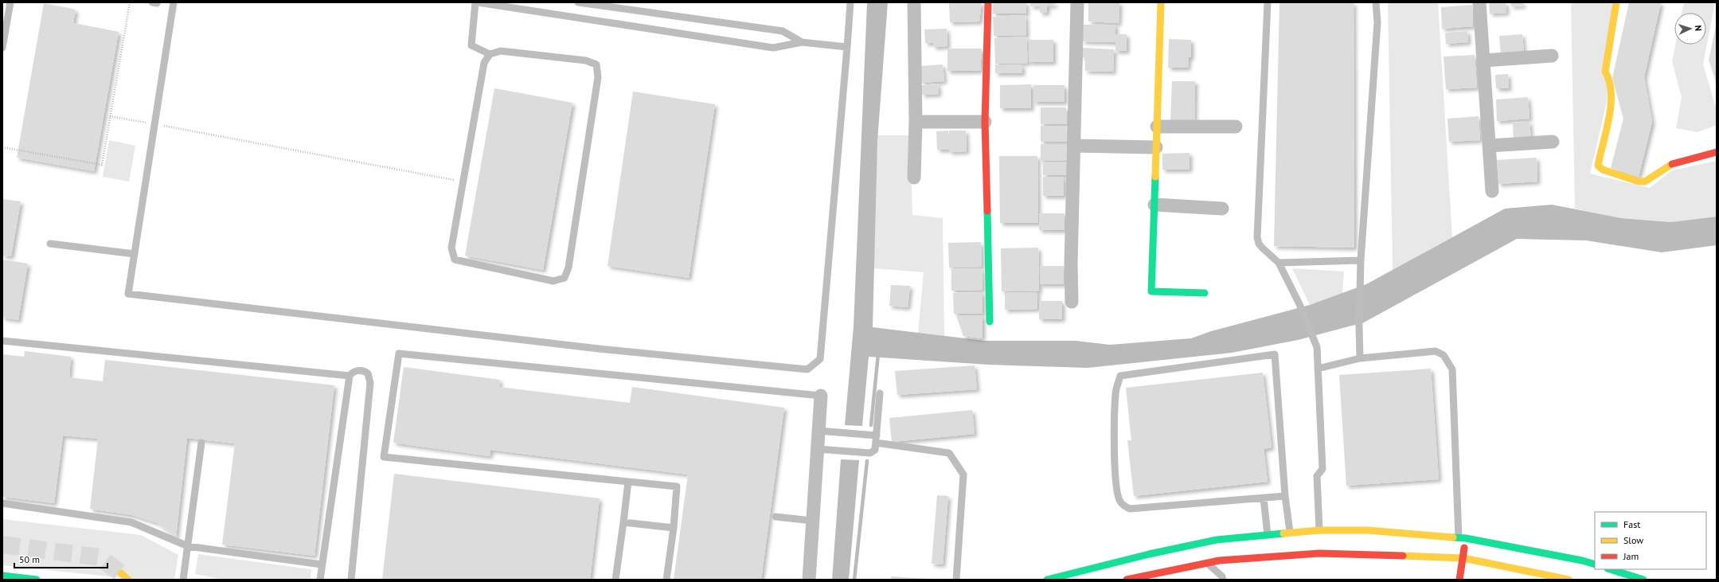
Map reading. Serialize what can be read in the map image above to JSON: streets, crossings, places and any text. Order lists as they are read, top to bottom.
{
  "legend": ["Fast", "Slow", "Jam"],
  "scale_bar": "50 m",
  "north": "right"
}
